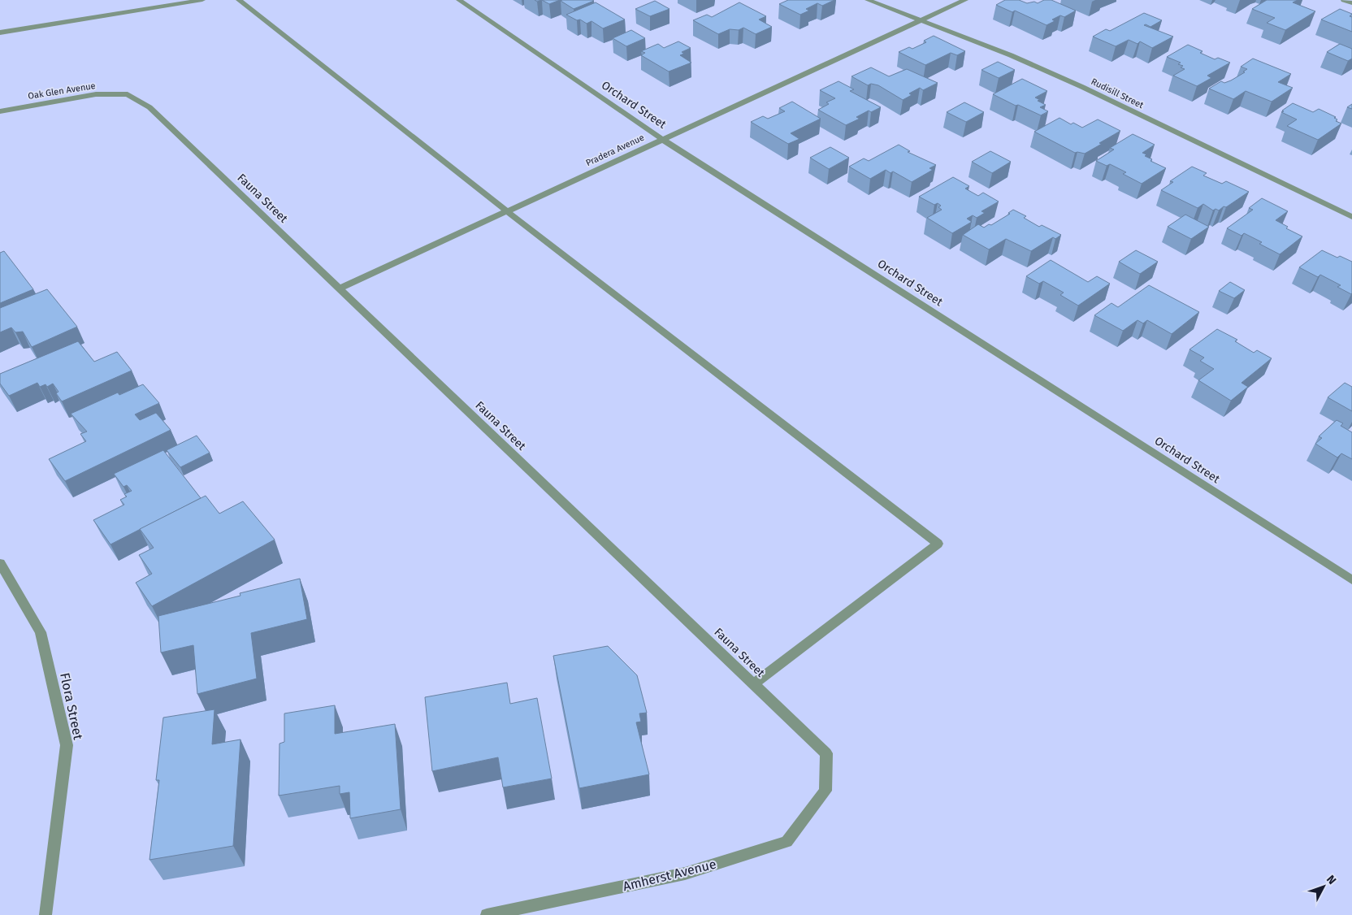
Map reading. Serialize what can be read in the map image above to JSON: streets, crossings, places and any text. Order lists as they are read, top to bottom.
{
  "streets": {
    "street": [
      "Oak Glen Avenue",
      "Rudisill Street",
      "Orchard Street",
      "Pradera Avenue",
      "Fauna Street",
      "Flora Street",
      "Amherst Avenue"
    ]
  },
  "crossings": [
    ["Oak Glen Avenue", "Fauna Street"],
    ["Rudisill Street", "Pradera Avenue"],
    ["Orchard Street", "Pradera Avenue"],
    ["Pradera Avenue", "Fauna Street"],
    ["Fauna Street", "Amherst Avenue"]
  ],
  "north": "top right"
}
